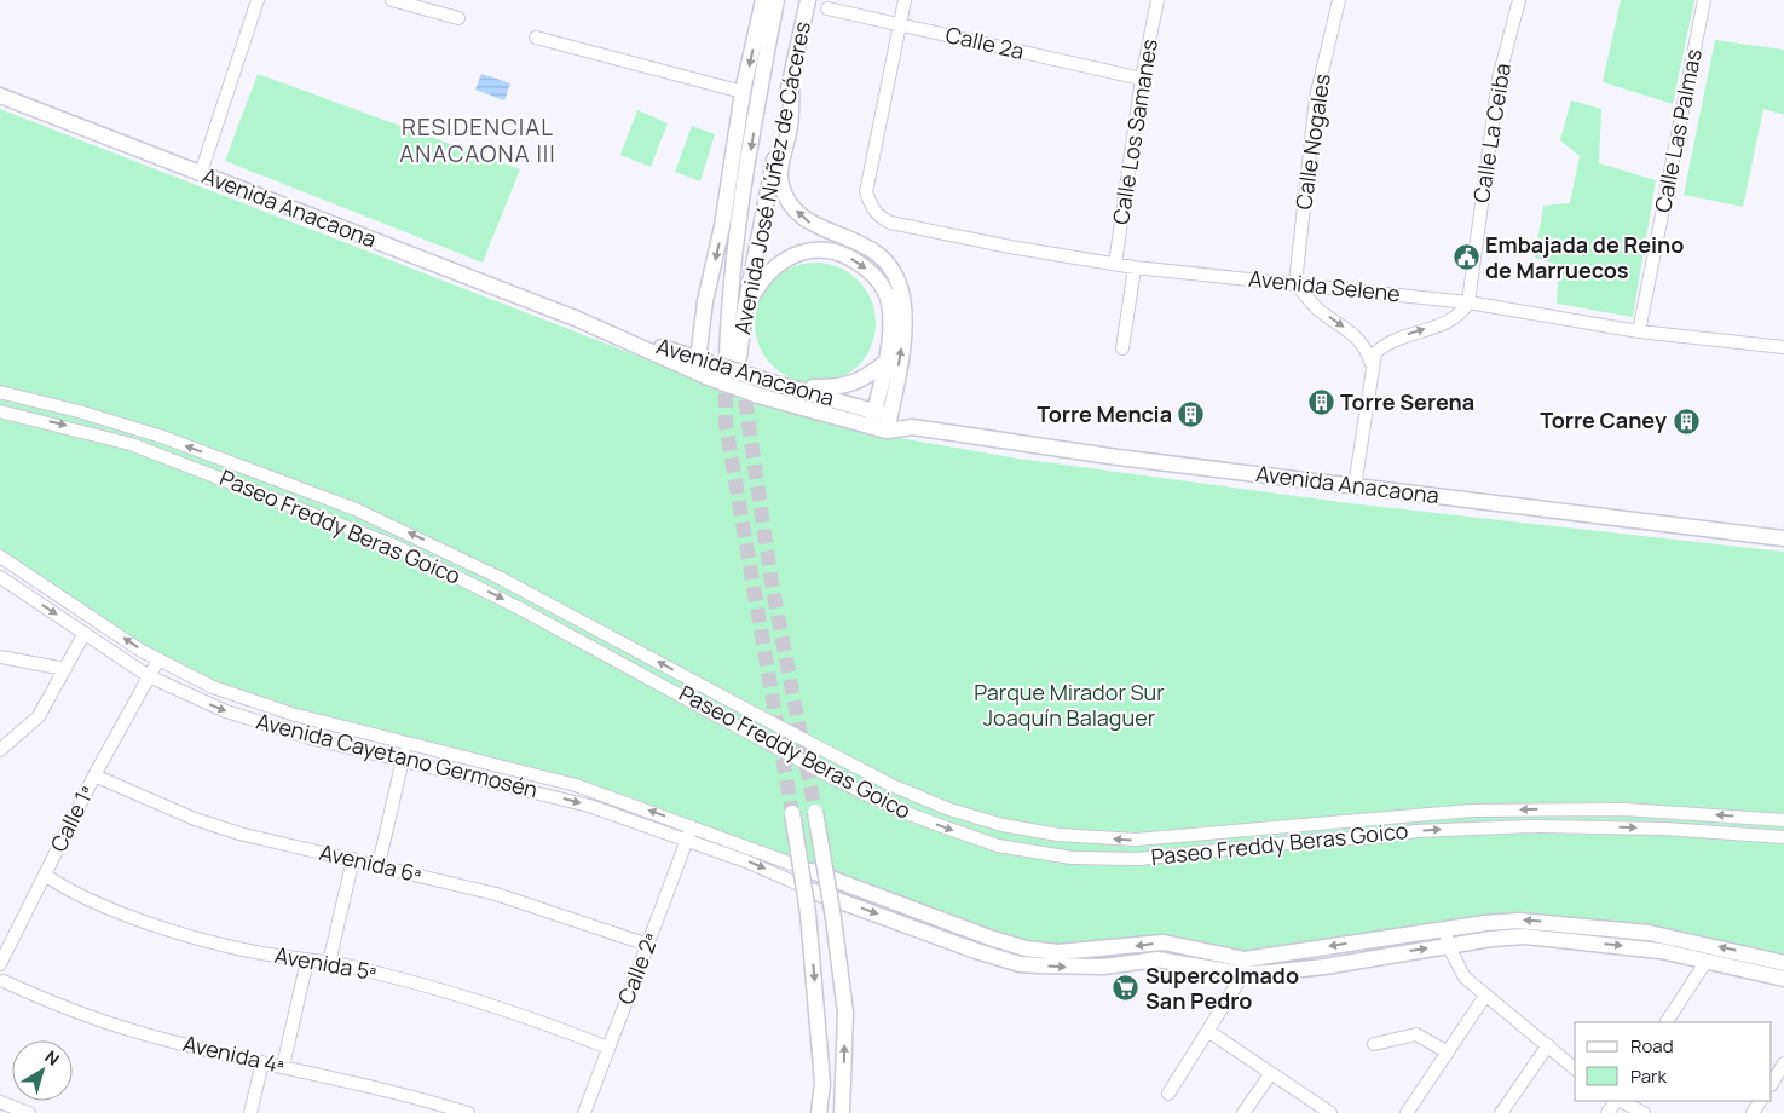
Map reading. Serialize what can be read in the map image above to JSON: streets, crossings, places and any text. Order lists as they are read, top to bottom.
{
  "streets": {
    "main road": ["Avenida José Núñez de Cáceres", "Avenida Anacaona"],
    "street": [
      "Calle 2a",
      "Calle Las Palmas",
      "Calle Los Samanes",
      "Calle La Ceiba",
      "Calle Nogales",
      "Avenida Selene",
      "Paseo Freddy Beras Goico",
      "Avenida Cayetano Germosén",
      "Calle 1ª",
      "Avenida 6ª",
      "Avenida 5ª",
      "Calle 2ª",
      "Avenida 4ª"
    ]
  },
  "crossings": [
    ["Calle 2a", "Calle Los Samanes"],
    ["Calle 2a", "Avenida Selene"],
    ["Calle Las Palmas", "Avenida Selene"],
    ["Calle Los Samanes", "Avenida Selene"],
    ["Calle La Ceiba", "Avenida Selene"],
    ["Calle Nogales", "Avenida Selene"],
    ["Avenida José Núñez de Cáceres", "Avenida Anacaona"],
    ["Avenida Cayetano Germosén", "Calle 1ª"],
    ["Avenida Cayetano Germosén", "Calle 2ª"],
    ["Calle 1ª", "Avenida 6ª"],
    ["Calle 1ª", "Avenida 5ª"],
    ["Avenida 6ª", "Calle 2ª"],
    ["Avenida 5ª", "Calle 2ª"]
  ],
  "districts": ["RESIDENCIAL ANACAONA III"],
  "parks": ["Parque Mirador Sur Joaquín Balaguer"],
  "places": {
    "public building": ["Embajada de Reino de Marruecos"],
    "building": ["Torre Serena", "Torre Mencia", "Torre Caney"],
    "supermarket": ["Supercolmado San Pedro"]
  },
  "legend": ["Road", "Park"],
  "north": "top right"
}
